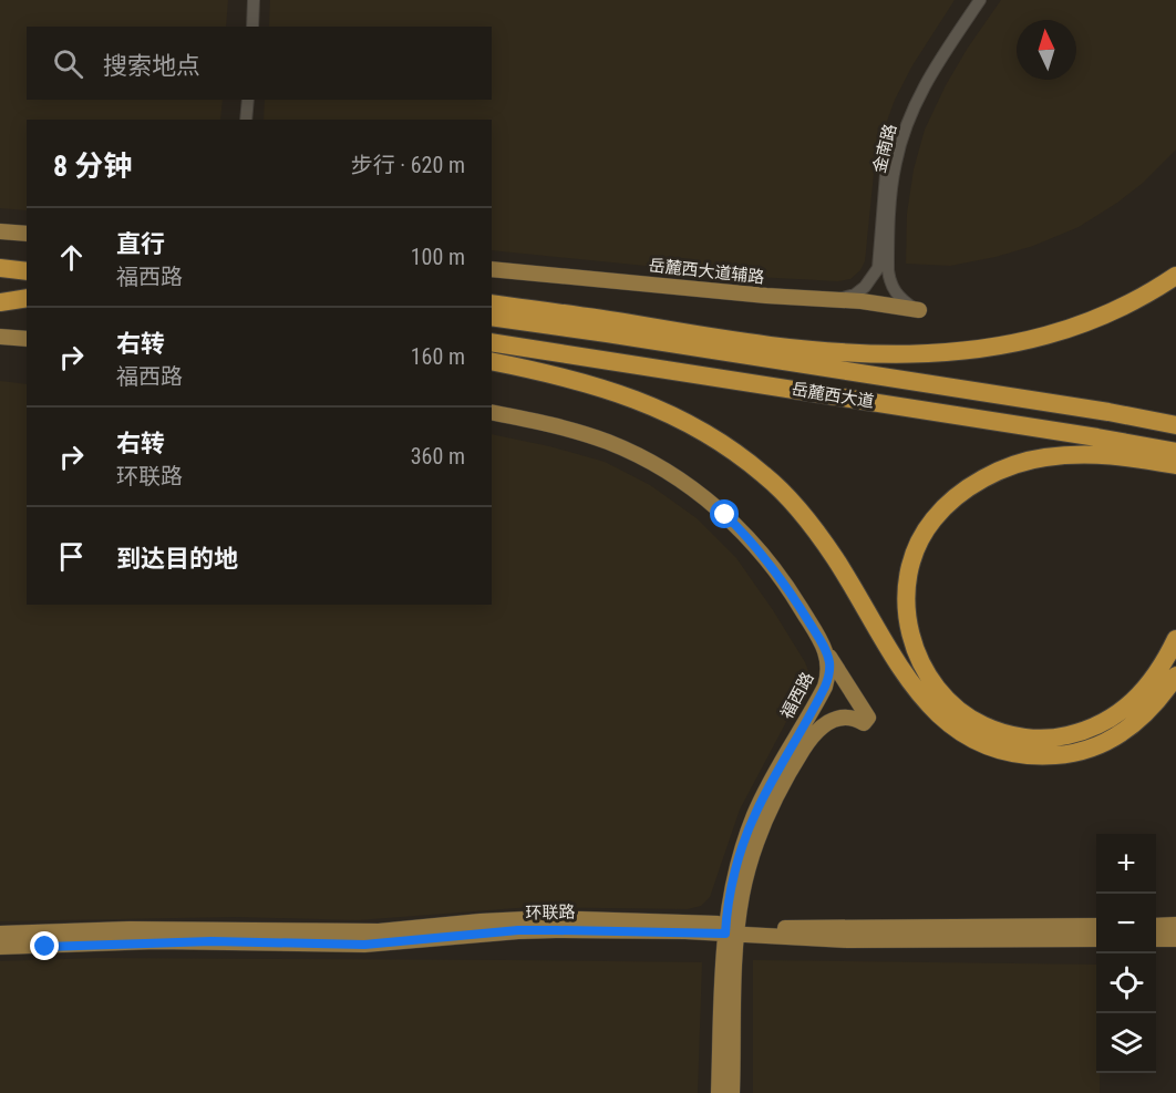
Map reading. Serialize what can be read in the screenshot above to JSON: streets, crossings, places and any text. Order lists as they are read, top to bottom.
{
  "streets": {
    "highway": ["岳麓西大道"],
    "main road": ["岳麓西大道辅路", "福西路", "环联路"],
    "street": ["金南路"]
  },
  "crossings": [
    ["金南路", "岳麓西大道辅路"],
    ["福西路", "环联路"]
  ],
  "north": "top",
  "page": {
    "search": "搜索地点",
    "heading": ["8 分钟", "步行 · 620 m"],
    "list": [
      ["直行", "福西路", "100 m"],
      ["右转", "福西路", "160 m"],
      ["右转", "环联路", "360 m"],
      "到达目的地"
    ],
    "map_buttons": ["+", "−"]
  }
}
